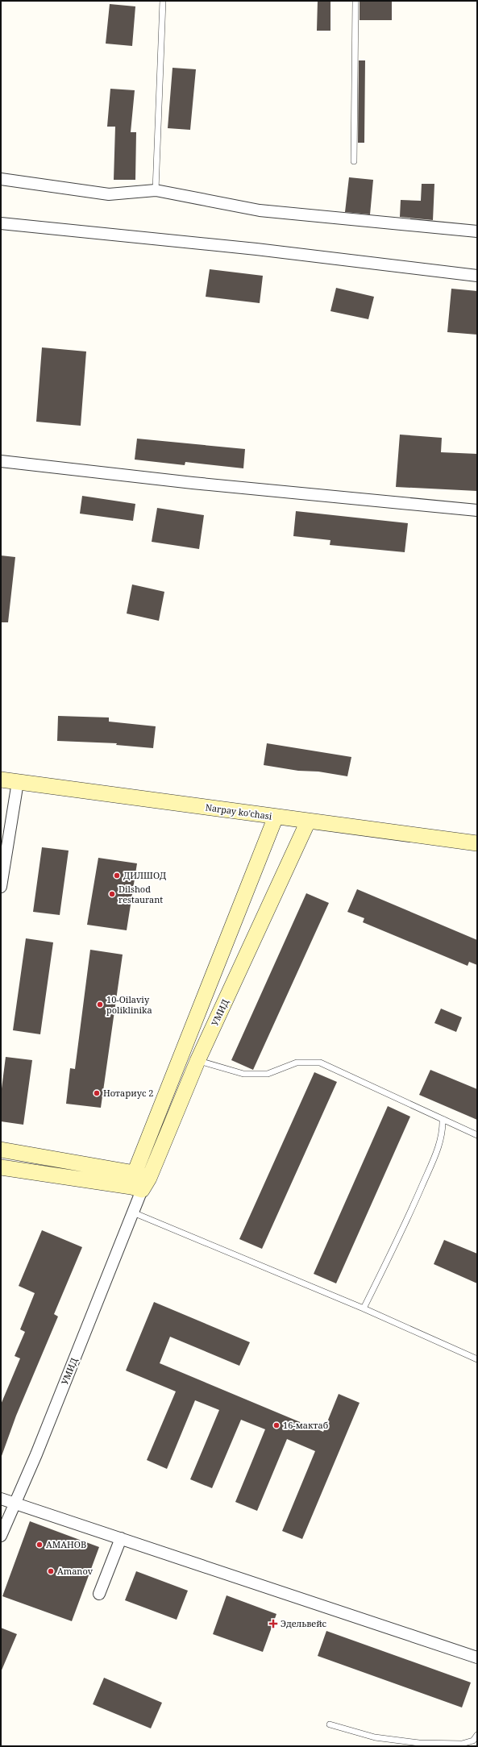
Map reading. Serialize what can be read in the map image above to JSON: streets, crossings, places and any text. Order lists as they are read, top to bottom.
{
  "streets": {
    "street": ["Narpay ko'chasi", "УМИД"]
  },
  "crossings": [
    ["Narpay ko'chasi", "УМИД"]
  ],
  "places": {
    "other": [
      "ДИЛШОД",
      "Dilshod restaurant",
      "10-Oilaviy poliklinika",
      "Нотариус 2",
      "16-мактаб",
      "АМАНОВ",
      "Amanov"
    ],
    "health": ["Эдельвейс"]
  }
}
